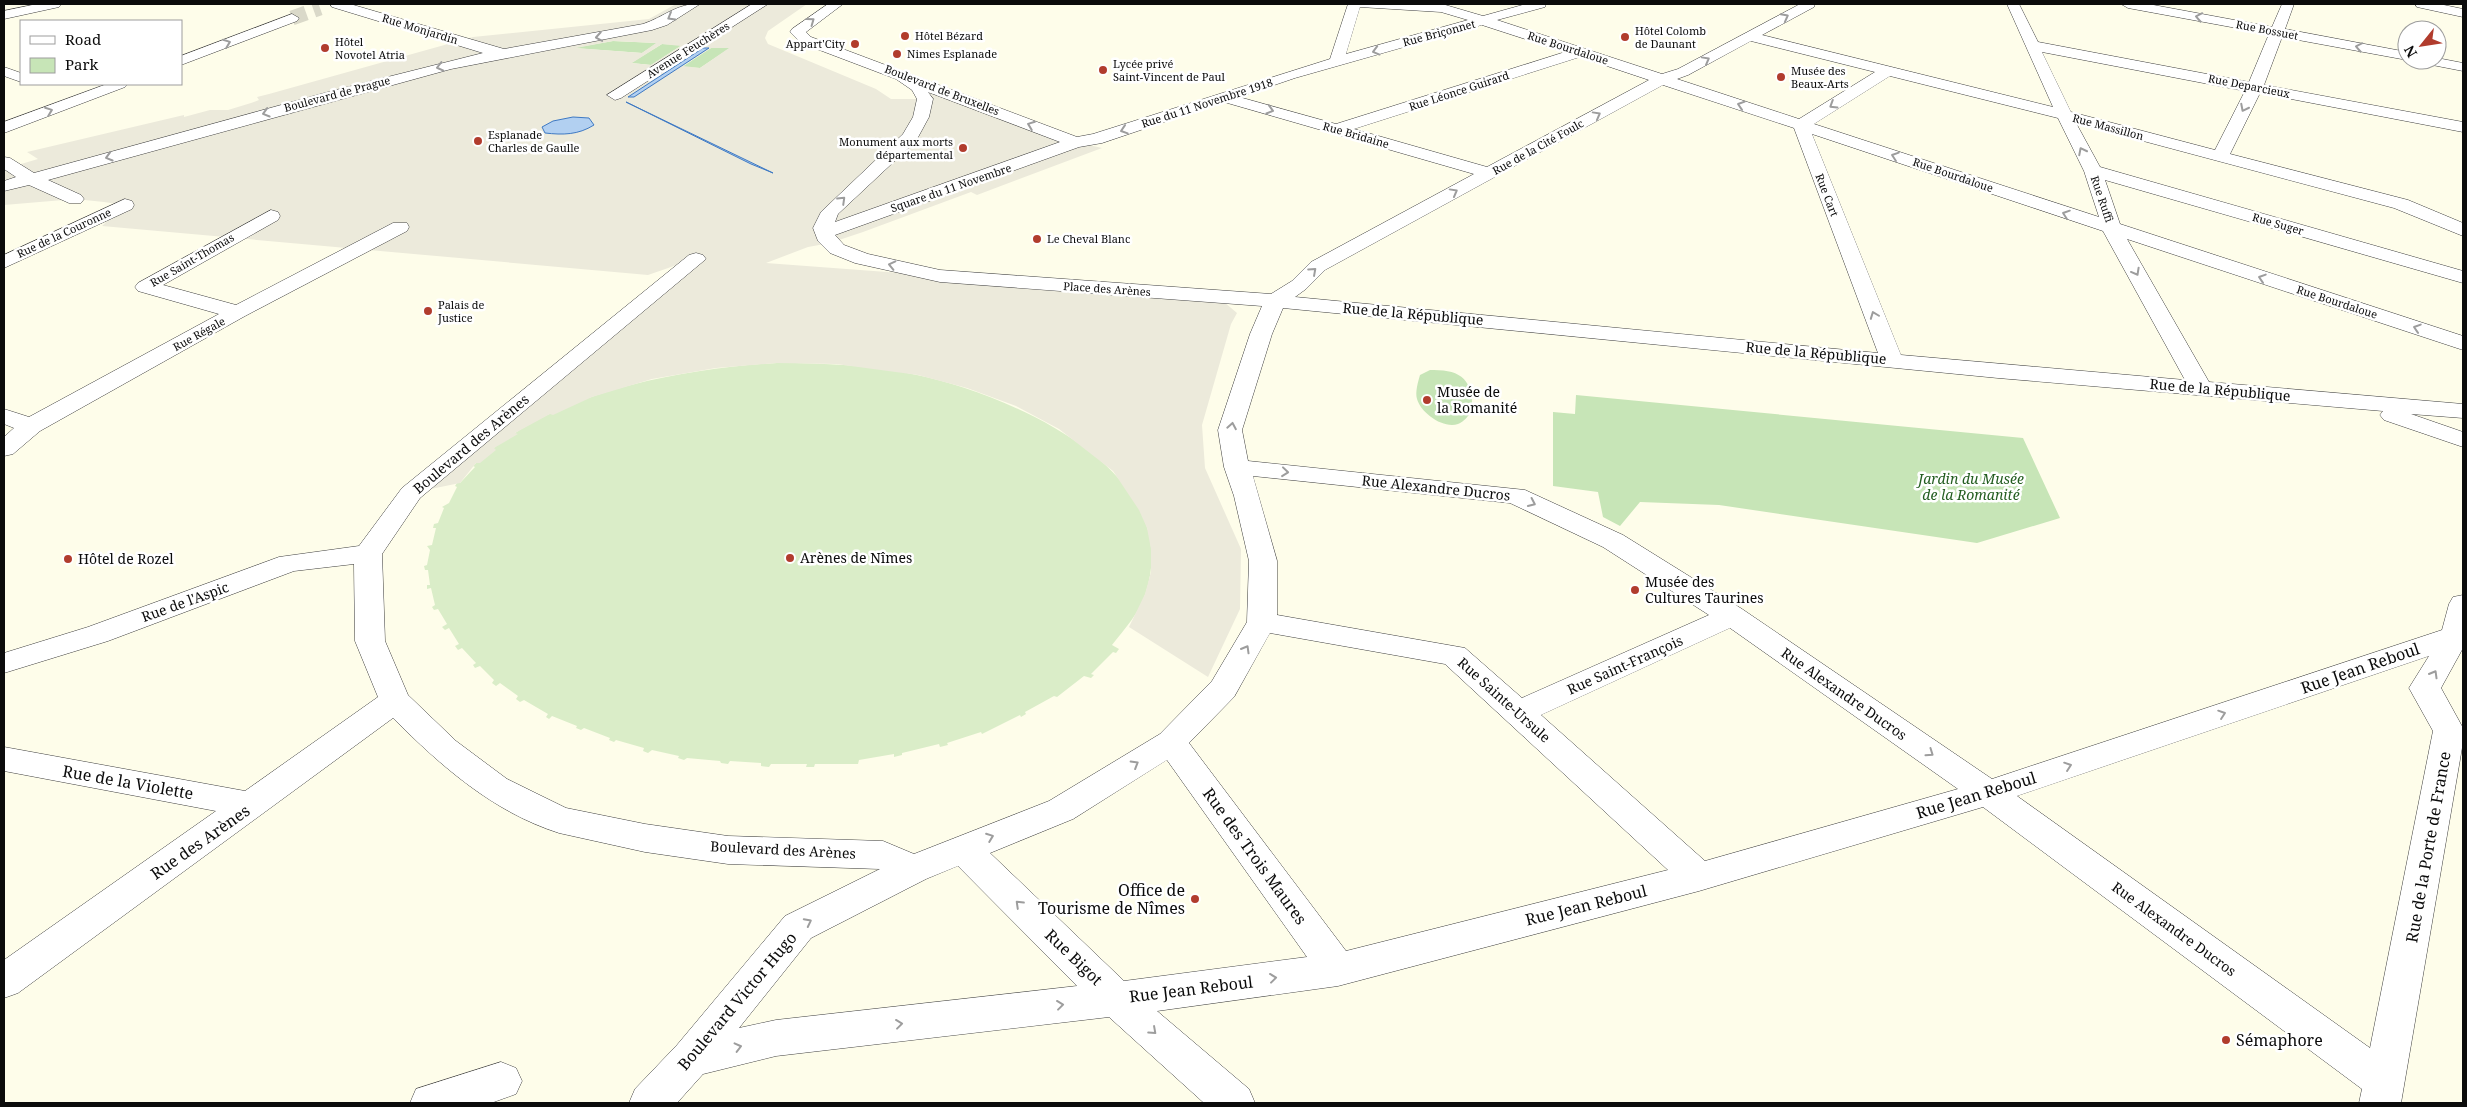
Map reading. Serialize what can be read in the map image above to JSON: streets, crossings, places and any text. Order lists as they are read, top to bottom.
{
  "streets": {
    "street": [
      "Rue Monjardin",
      "Rue Bossuet",
      "Rue Briçonnet",
      "Rue Bourdaloue",
      "Avenue Feuchères",
      "Rue Deparcieux",
      "Boulevard de Bruxelles",
      "Rue Léonce Guirard",
      "Boulevard de Prague",
      "Rue du 11 Novembre 1918",
      "Rue Massillon",
      "Rue Bridaine",
      "Rue de la Cité Foulc",
      "Square du 11 Novembre",
      "Rue Cart",
      "Rue Ruffi",
      "Rue Suger",
      "Rue de la Couronne",
      "Rue Saint-Thomas",
      "Place des Arènes",
      "Rue de la République",
      "Rue Régale",
      "Boulevard des Arènes",
      "Rue Alexandre Ducros",
      "Rue de l'Aspic",
      "Rue Saint-François",
      "Rue Jean Reboul",
      "Rue Sainte-Ursule",
      "Rue de la Violette",
      "Rue des Arènes",
      "Rue de la Porte de France",
      "Rue des Trois Maures",
      "Rue Bigot",
      "Boulevard Victor Hugo"
    ]
  },
  "crossings": [
    ["Rue Monjardin", "Boulevard de Prague"],
    ["Rue Briçonnet", "Rue Bourdaloue"],
    ["Rue Briçonnet", "Rue du 11 Novembre 1918"],
    ["Rue Bourdaloue", "Rue Léonce Guirard"],
    ["Rue Bourdaloue", "Rue de la Cité Foulc"],
    ["Rue Bourdaloue", "Rue Cart"],
    ["Rue Bourdaloue", "Rue Ruffi"],
    ["Rue Deparcieux", "Rue Ruffi"],
    ["Boulevard de Bruxelles", "Rue du 11 Novembre 1918"],
    ["Boulevard de Bruxelles", "Square du 11 Novembre"],
    ["Rue Léonce Guirard", "Rue Bridaine"],
    ["Rue du 11 Novembre 1918", "Rue Bridaine"],
    ["Rue du 11 Novembre 1918", "Square du 11 Novembre"],
    ["Rue Massillon", "Rue de la Cité Foulc"],
    ["Rue Massillon", "Rue Ruffi"],
    ["Rue Bridaine", "Rue de la Cité Foulc"],
    ["Rue de la Cité Foulc", "Place des Arènes"],
    ["Rue de la Cité Foulc", "Rue de la République"],
    ["Square du 11 Novembre", "Place des Arènes"],
    ["Rue Cart", "Rue de la République"],
    ["Rue Ruffi", "Rue Suger"],
    ["Rue Ruffi", "Rue de la République"],
    ["Rue Saint-Thomas", "Rue Régale"],
    ["Place des Arènes", "Rue de la République"],
    ["Boulevard des Arènes", "Rue de l'Aspic"],
    ["Boulevard des Arènes", "Rue des Arènes"],
    ["Boulevard des Arènes", "Boulevard Victor Hugo"],
    ["Rue Alexandre Ducros", "Rue Saint-François"],
    ["Rue Alexandre Ducros", "Rue Jean Reboul"],
    ["Rue Alexandre Ducros", "Rue de la Porte de France"],
    ["Rue Saint-François", "Rue Sainte-Ursule"],
    ["Rue Jean Reboul", "Rue Sainte-Ursule"],
    ["Rue Jean Reboul", "Rue de la Porte de France"],
    ["Rue Jean Reboul", "Rue des Trois Maures"],
    ["Rue Jean Reboul", "Rue Bigot"],
    ["Rue Jean Reboul", "Boulevard Victor Hugo"],
    ["Rue de la Violette", "Rue des Arènes"]
  ],
  "one_way": [
    "Rue Bossuet",
    "Rue Briçonnet",
    "Rue Bourdaloue",
    "Rue du 11 Novembre 1918",
    "Rue Bridaine",
    "Rue de la Cité Foulc",
    "Rue Cart",
    "Place des Arènes",
    "Rue Alexandre Ducros",
    "Rue Jean Reboul",
    "Boulevard Victor Hugo"
  ],
  "parks": ["Jardin du Musée de la Romanité"],
  "places": [
    "Hôtel Bézard",
    "Hôtel Colomb de Daunant",
    "Appart'City",
    "Hôtel Novotel Atria",
    "Nimes Esplanade",
    "Lycée privé Saint-Vincent de Paul",
    "Musée des Beaux-Arts",
    "Esplanade Charles de Gaulle",
    "Monument aux morts départemental",
    "Le Cheval Blanc",
    "Palais de Justice",
    "Musée de la Romanité",
    "Arènes de Nîmes",
    "Hôtel de Rozel",
    "Musée des Cultures Taurines",
    "Office de Tourisme de Nîmes",
    "Sémaphore"
  ],
  "legend": ["Road", "Park"],
  "north": "bottom left"
}
